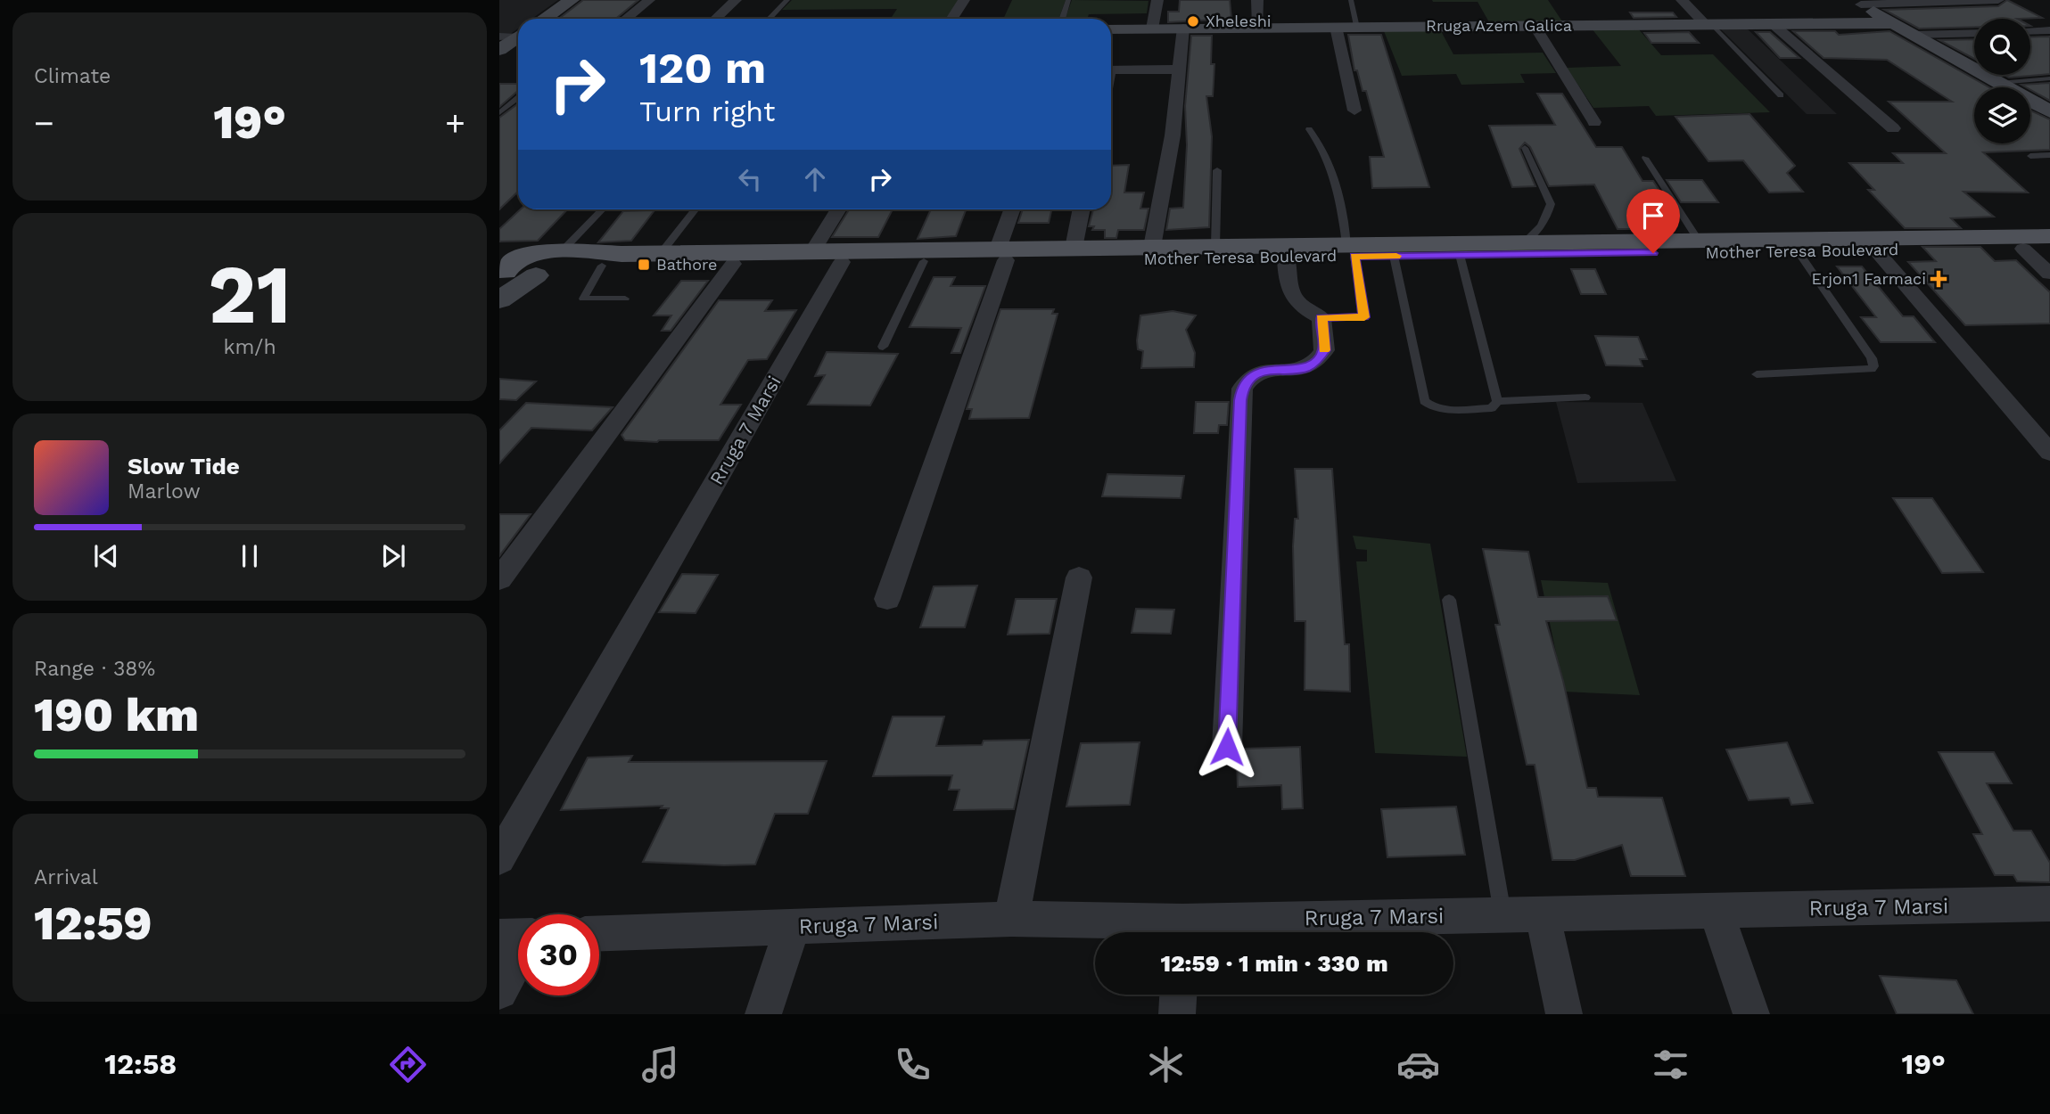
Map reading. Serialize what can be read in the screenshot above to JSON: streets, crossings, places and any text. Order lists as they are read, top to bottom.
{
  "streets": {
    "main road": ["Mother Teresa Boulevard"],
    "street": ["Rruga Azem Galica", "Rruga 7 Marsi"]
  },
  "crossings": [
    ["Mother Teresa Boulevard", "Rruga 7 Marsi"]
  ],
  "places": {
    "other": ["Xheleshi"],
    "transit": ["Bathore"],
    "health": ["Erjon1 Farmaci"]
  },
  "page": {
    "tile": [
      "Climate",
      ["21", "km/h"],
      ["Range · 38%", "190 km"],
      ["Arrival", "12:59"]
    ],
    "turn": ["120 m", "Turn right"],
    "heat": ["−", "19°", "+"],
    "song": ["Slow Tide", "Marlow"],
    "limit": "30",
    "trip": "12:59 · 1 min · 330 m",
    "tabs": ["12:58", "19°"]
  }
}
